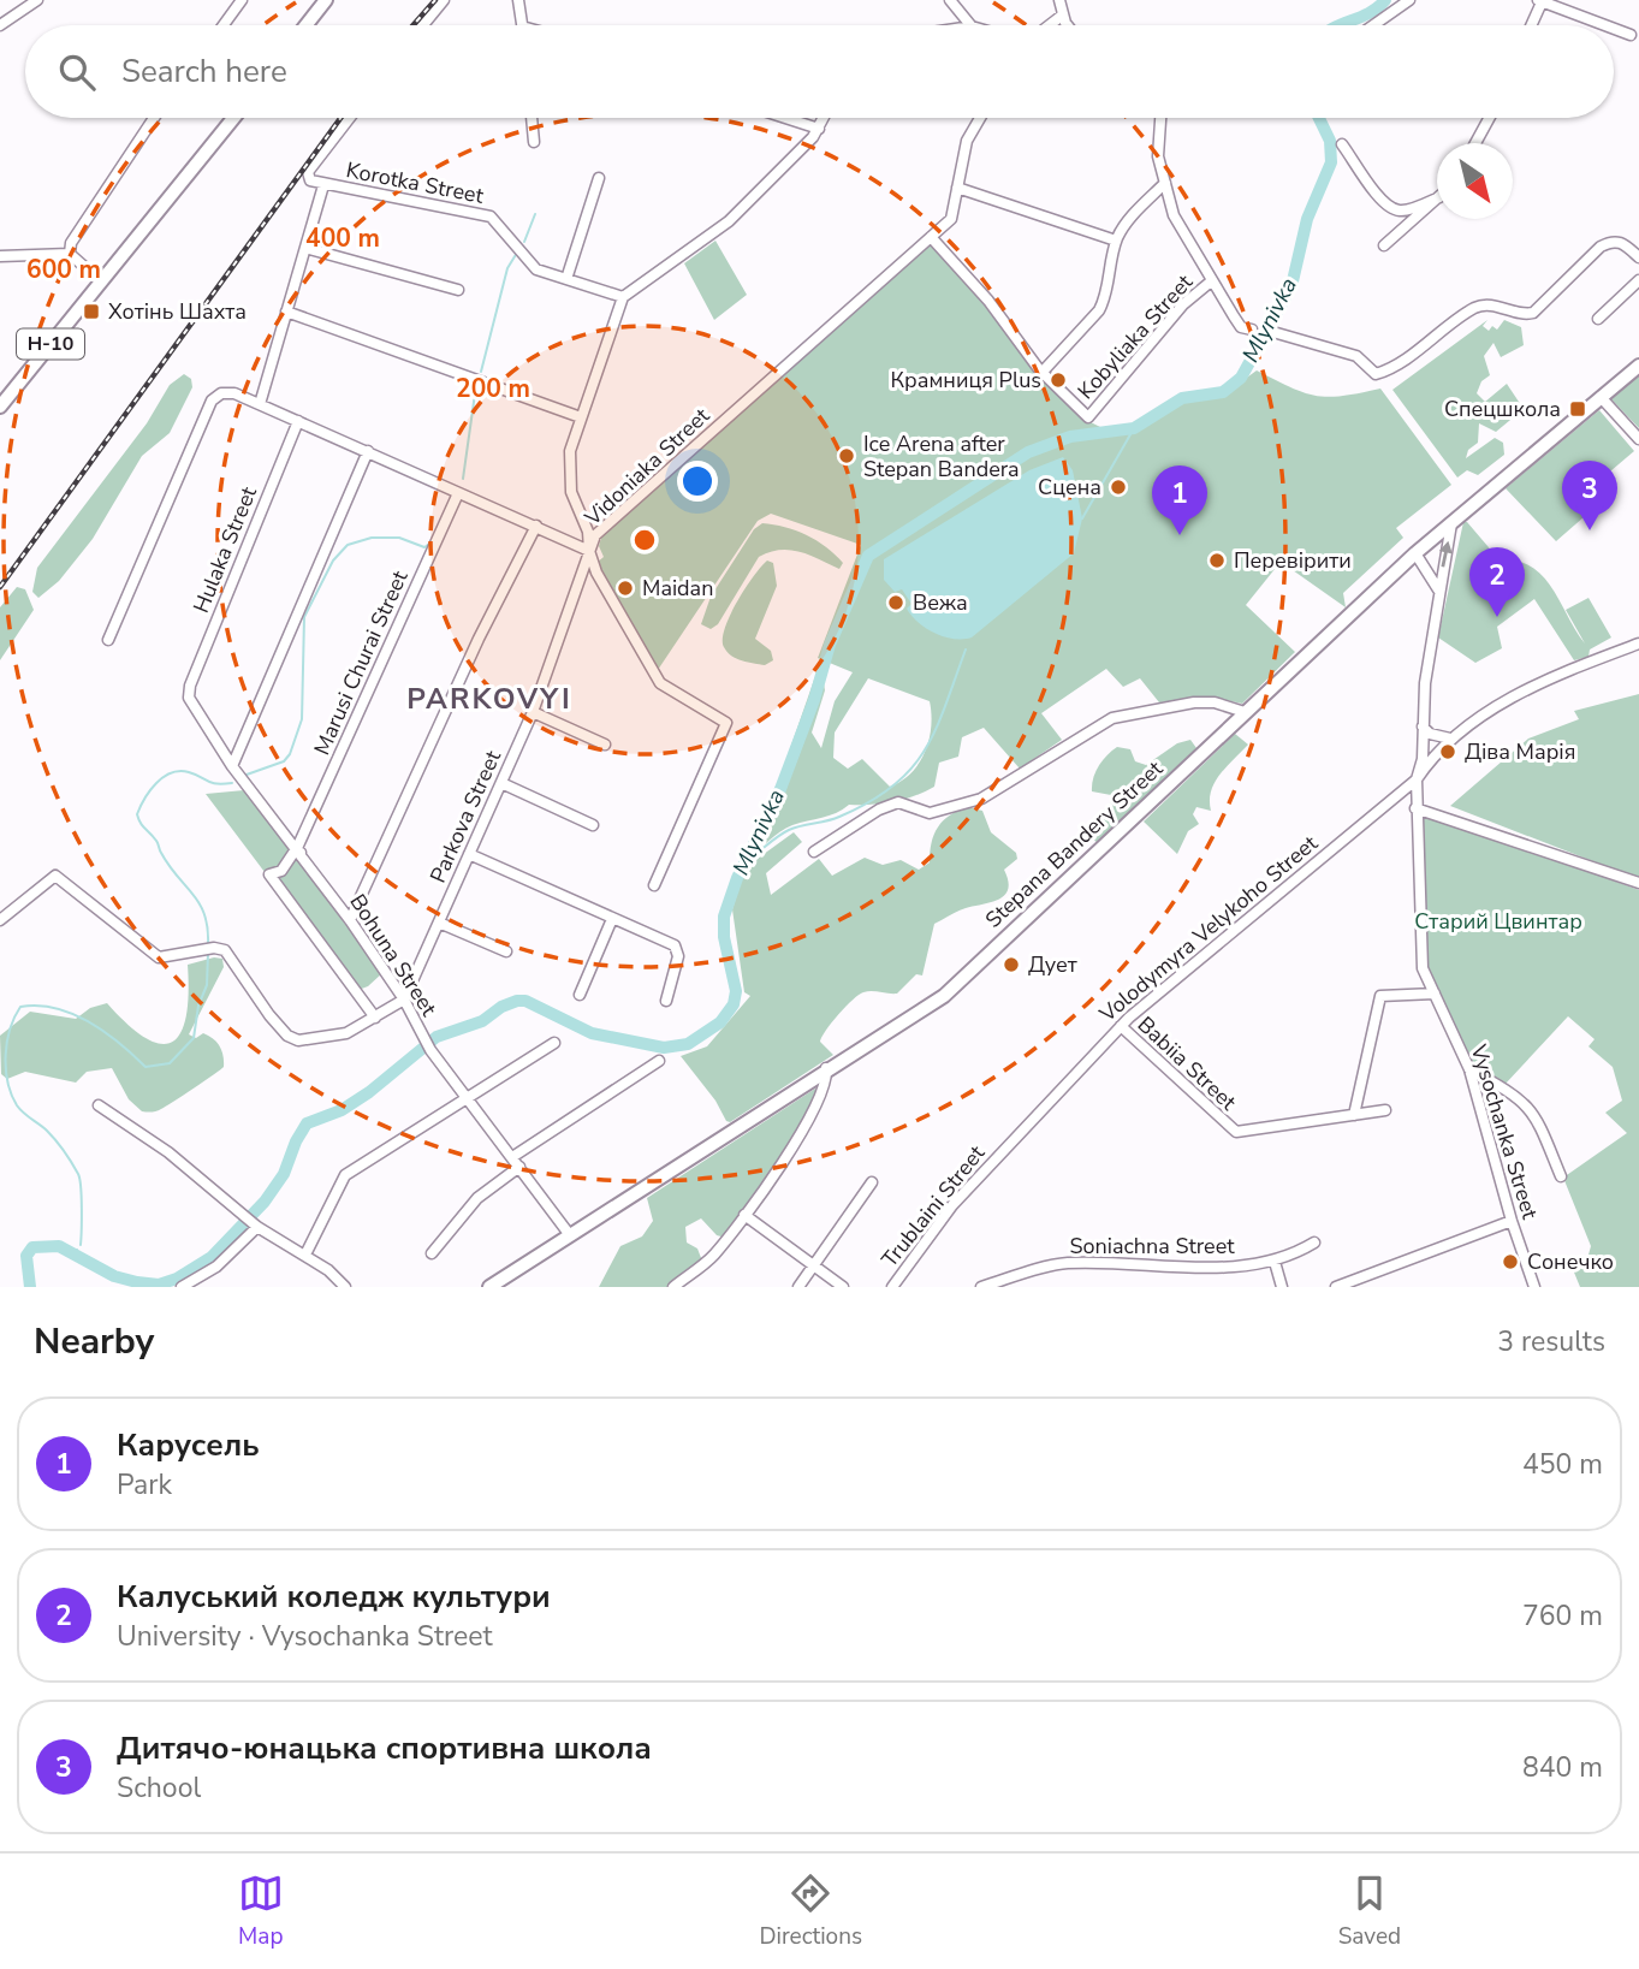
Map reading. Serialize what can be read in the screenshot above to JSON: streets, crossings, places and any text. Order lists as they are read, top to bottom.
{
  "streets": {
    "main road": ["Н-10", "Stepana Bandery Street"],
    "street": [
      "Korotka Street",
      "Kobyliaka Street",
      "Vidoniaka Street",
      "Hulaka Street",
      "Marusi Churai Street",
      "Parkova Street",
      "Volodymyra Velykoho Street",
      "Bohuna Street",
      "Babiia Street",
      "Vysochanka Street",
      "Trublaini Street",
      "Soniachna Street"
    ]
  },
  "crossings": [
    ["Vidoniaka Street", "Hulaka Street"],
    ["Vidoniaka Street", "Marusi Churai Street"],
    ["Vidoniaka Street", "Parkova Street"],
    ["Hulaka Street", "Bohuna Street"],
    ["Marusi Churai Street", "Bohuna Street"],
    ["Parkova Street", "Bohuna Street"],
    ["Stepana Bandery Street", "Bohuna Street"],
    ["Stepana Bandery Street", "Vysochanka Street"],
    ["Volodymyra Velykoho Street", "Babiia Street"],
    ["Volodymyra Velykoho Street", "Vysochanka Street"],
    ["Volodymyra Velykoho Street", "Trublaini Street"]
  ],
  "districts": ["PARKOVYI"],
  "water": ["Mlynivka"],
  "parks": ["Старий Цвинтар"],
  "places": {
    "transit": ["Хотінь Шахта", "Спецшкола"],
    "other": [
      "Крамниця Plus",
      "Ice Arena after Stepan Bandera",
      "Сцена",
      "Перевірити",
      "Maidan",
      "Вежа",
      "Діва Марія",
      "Дует",
      "Сонечко"
    ]
  },
  "north": "bottom right",
  "page": {
    "search": "Search here",
    "pins": ["3", "1", "2"],
    "heading": ["Nearby", "3 results"],
    "list": [
      {
        "mark": "1",
        "name": "Карусель",
        "note": "Park",
        "value": "450 m"
      },
      {
        "mark": "2",
        "name": "Калуський коледж культури",
        "note": "University · Vysochanka Street",
        "value": "760 m"
      },
      {
        "mark": "3",
        "name": "Дитячо-юнацька спортивна школа",
        "note": "School",
        "value": "840 m"
      }
    ],
    "nav": ["Map", "Directions", "Saved"]
  },
  "rings": ["400 m", "600 m", "200 m"]
}
